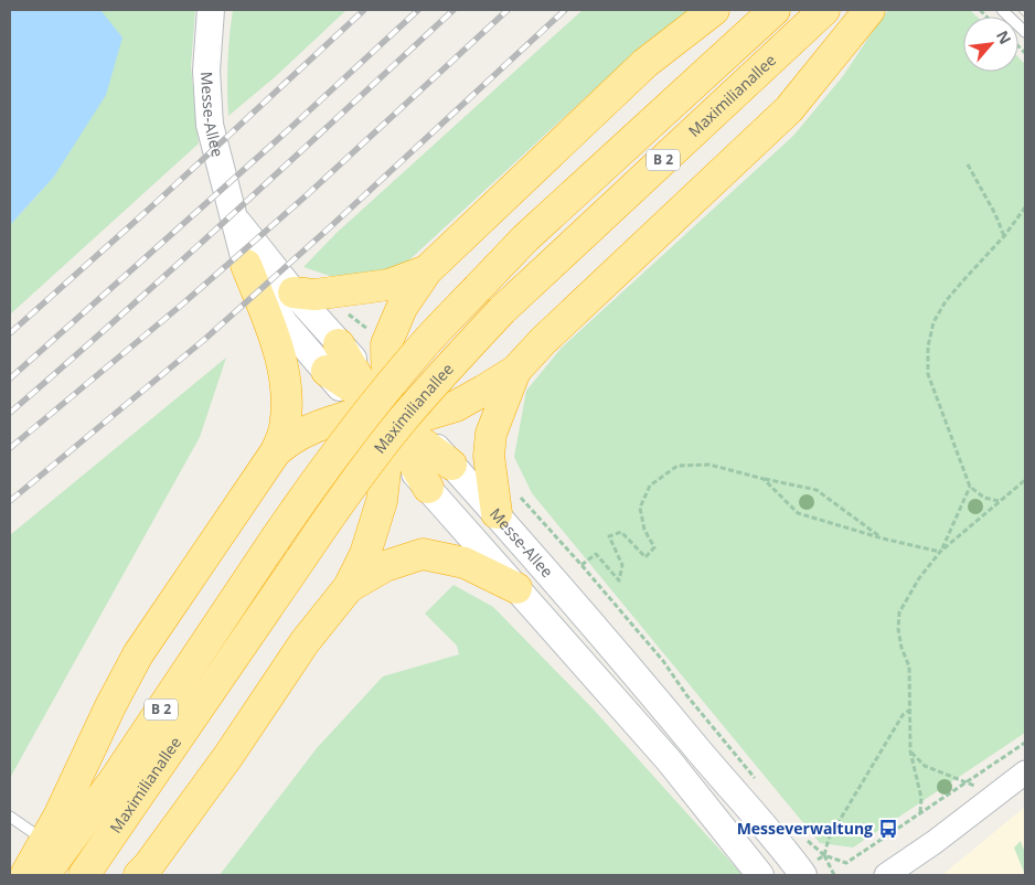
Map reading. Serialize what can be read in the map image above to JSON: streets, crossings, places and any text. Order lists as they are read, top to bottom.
{
  "streets": {
    "highway": ["Maximilianallee", "B 2"],
    "main road": ["Messe-Allee"]
  },
  "places": {
    "bus stop": ["Messeverwaltung"]
  },
  "north": "top right"
}
